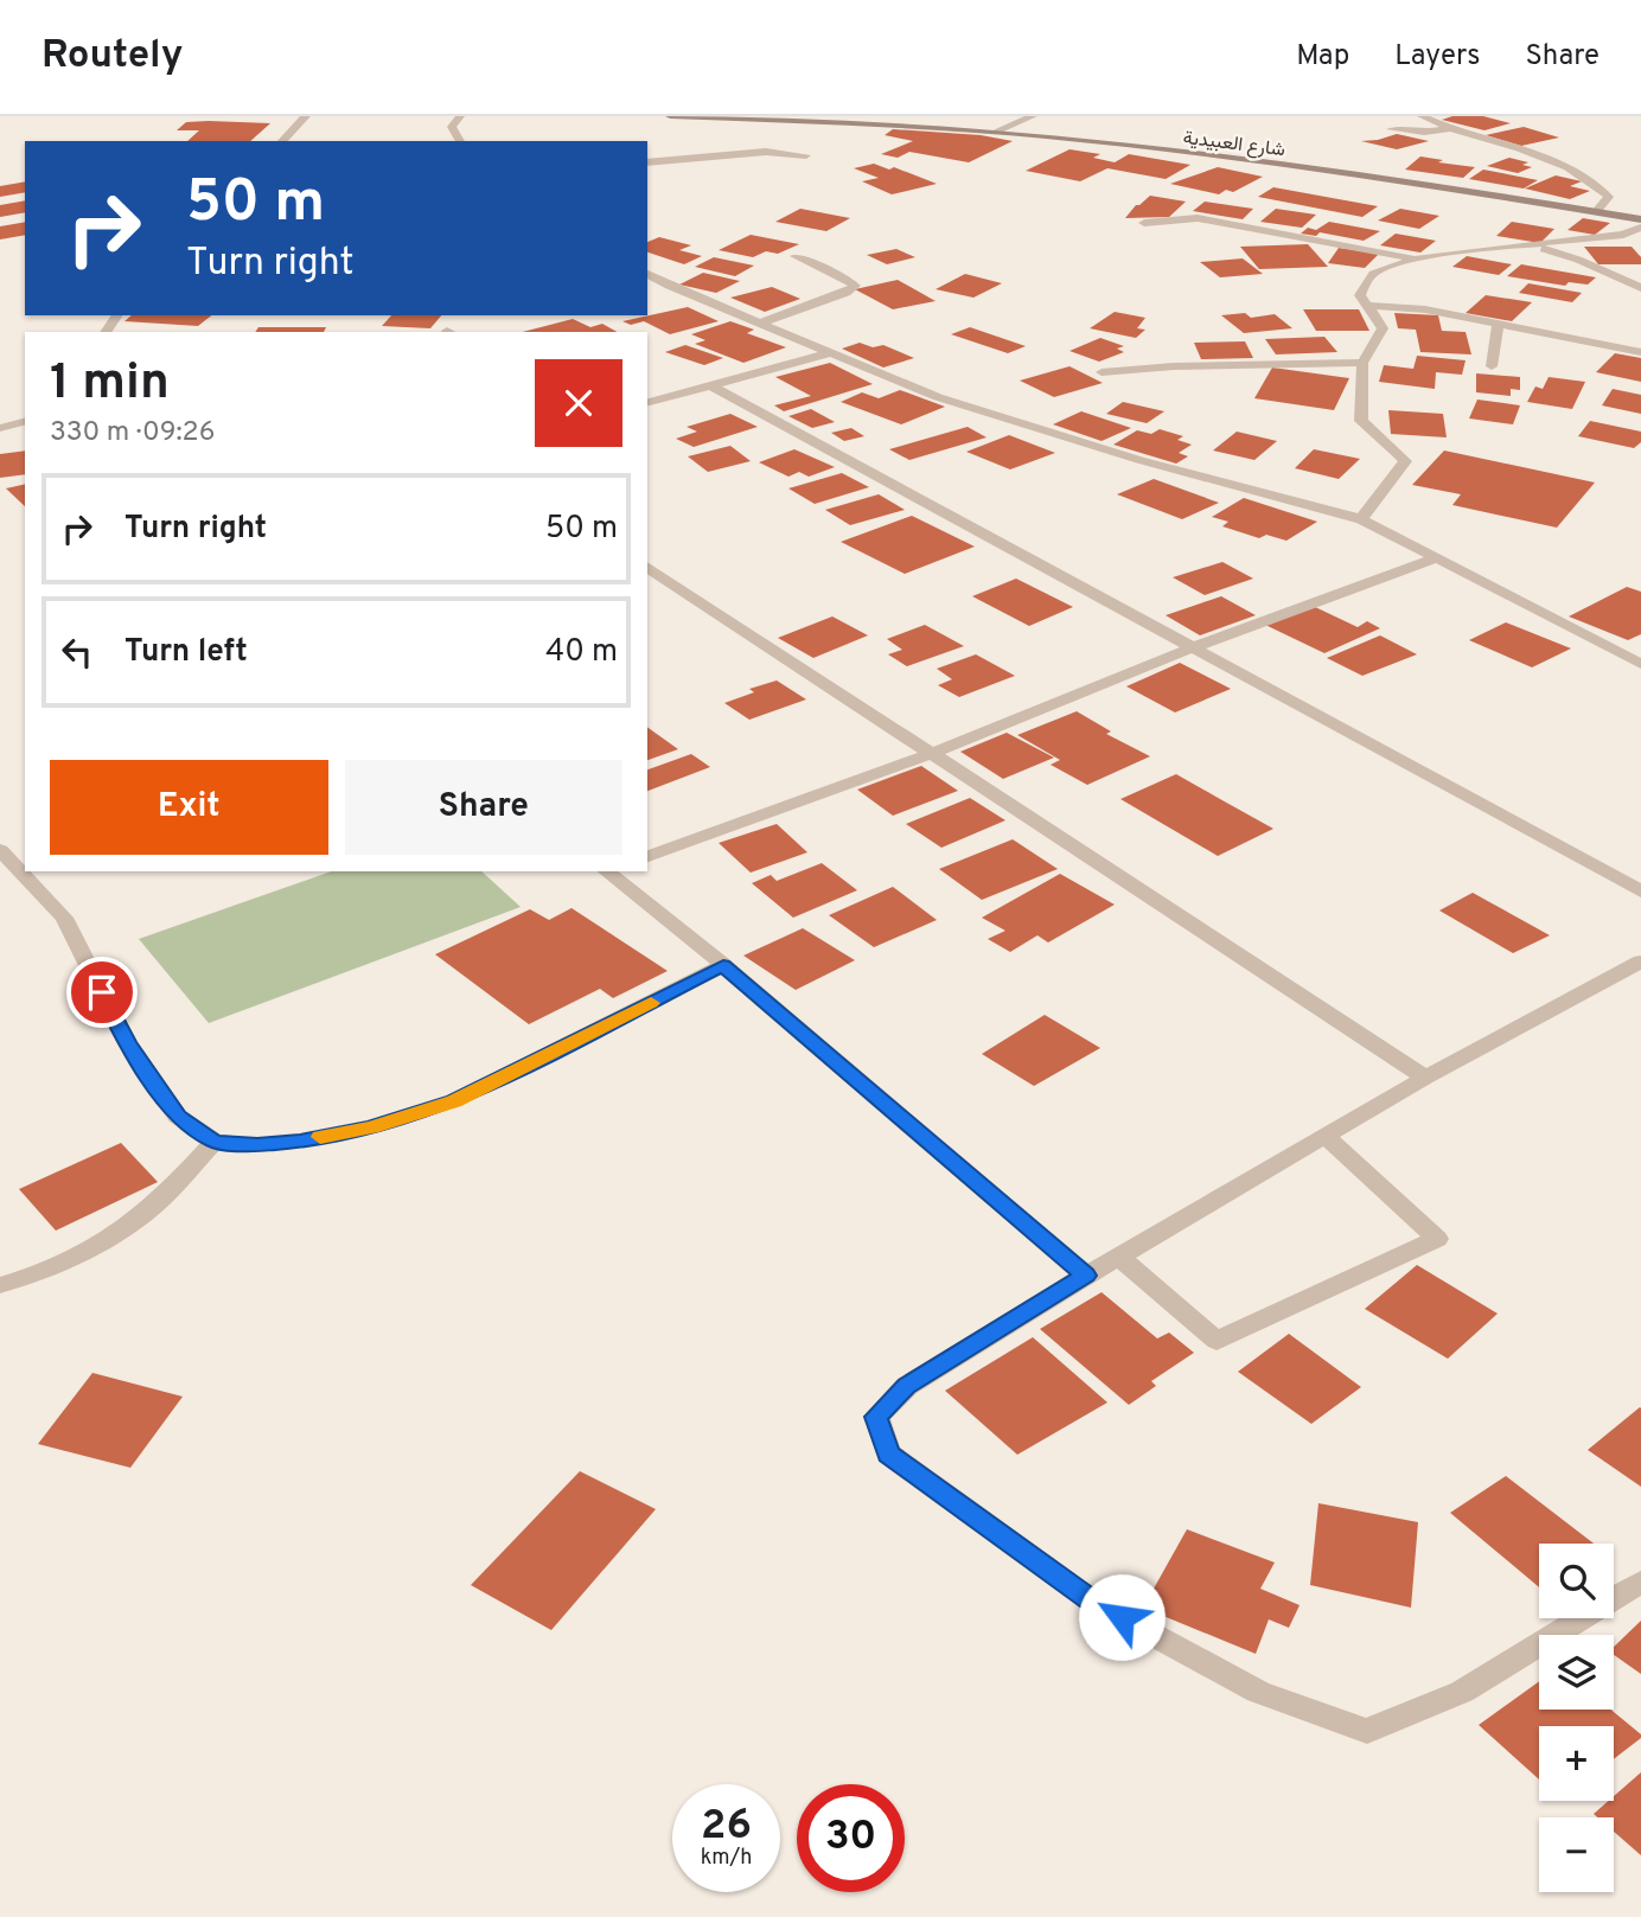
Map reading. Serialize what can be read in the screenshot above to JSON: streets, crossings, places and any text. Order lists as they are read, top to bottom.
{
  "streets": {
    "main road": ["شارع العبيدية"]
  },
  "page": {
    "header": "Routely",
    "nav": ["Map", "Layers", "Share"],
    "turn": ["50 m", "Turn right"],
    "heading": ["1 min", "330 m · 09:26"],
    "list": [
      {
        "name": "Turn right",
        "value": "50 m"
      },
      {
        "name": "Turn left",
        "value": "40 m"
      }
    ],
    "buttons": ["Exit", "Share"],
    "map_buttons": ["+", "−"],
    "speed": "26 km/h",
    "limit": "30"
  }
}
